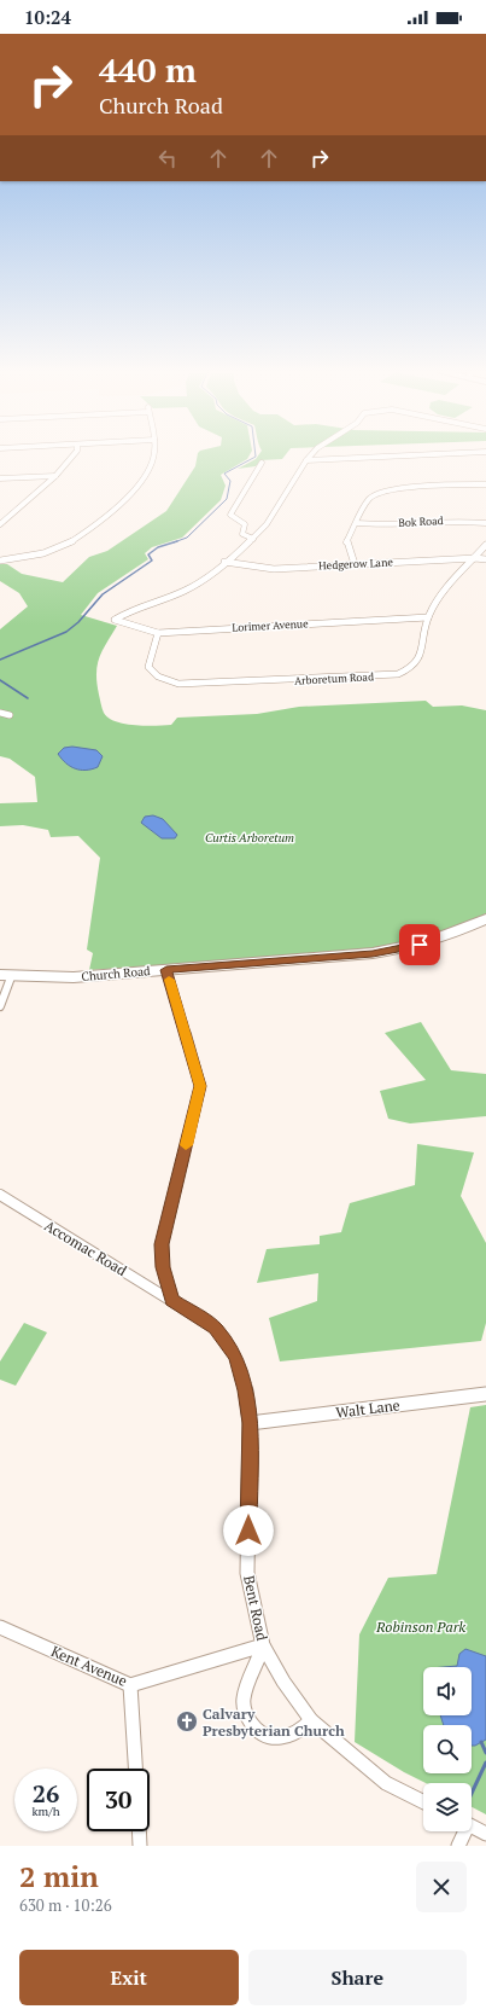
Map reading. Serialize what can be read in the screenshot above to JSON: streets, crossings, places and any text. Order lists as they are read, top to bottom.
{
  "streets": {
    "main road": ["Church Road"],
    "street": [
      "Bok Road",
      "Hedgerow Lane",
      "Lorimer Avenue",
      "Arboretum Road",
      "Accomac Road",
      "Walt Lane",
      "Bent Road",
      "Kent Avenue"
    ]
  },
  "crossings": [
    ["Hedgerow Lane", "Lorimer Avenue"],
    ["Hedgerow Lane", "Arboretum Road"],
    ["Lorimer Avenue", "Arboretum Road"],
    ["Accomac Road", "Bent Road"],
    ["Walt Lane", "Bent Road"],
    ["Bent Road", "Kent Avenue"]
  ],
  "parks": ["Curtis Arboretum", "Robinson Park"],
  "places": {
    "church": ["Calvary Presbyterian Church"]
  },
  "page": {
    "status": "10:24",
    "turn": ["440 m", "Church Road"],
    "speed": "26 km/h",
    "limit": "30",
    "heading": ["2 min", "630 m · 10:26"],
    "buttons": ["Exit", "Share"]
  }
}
